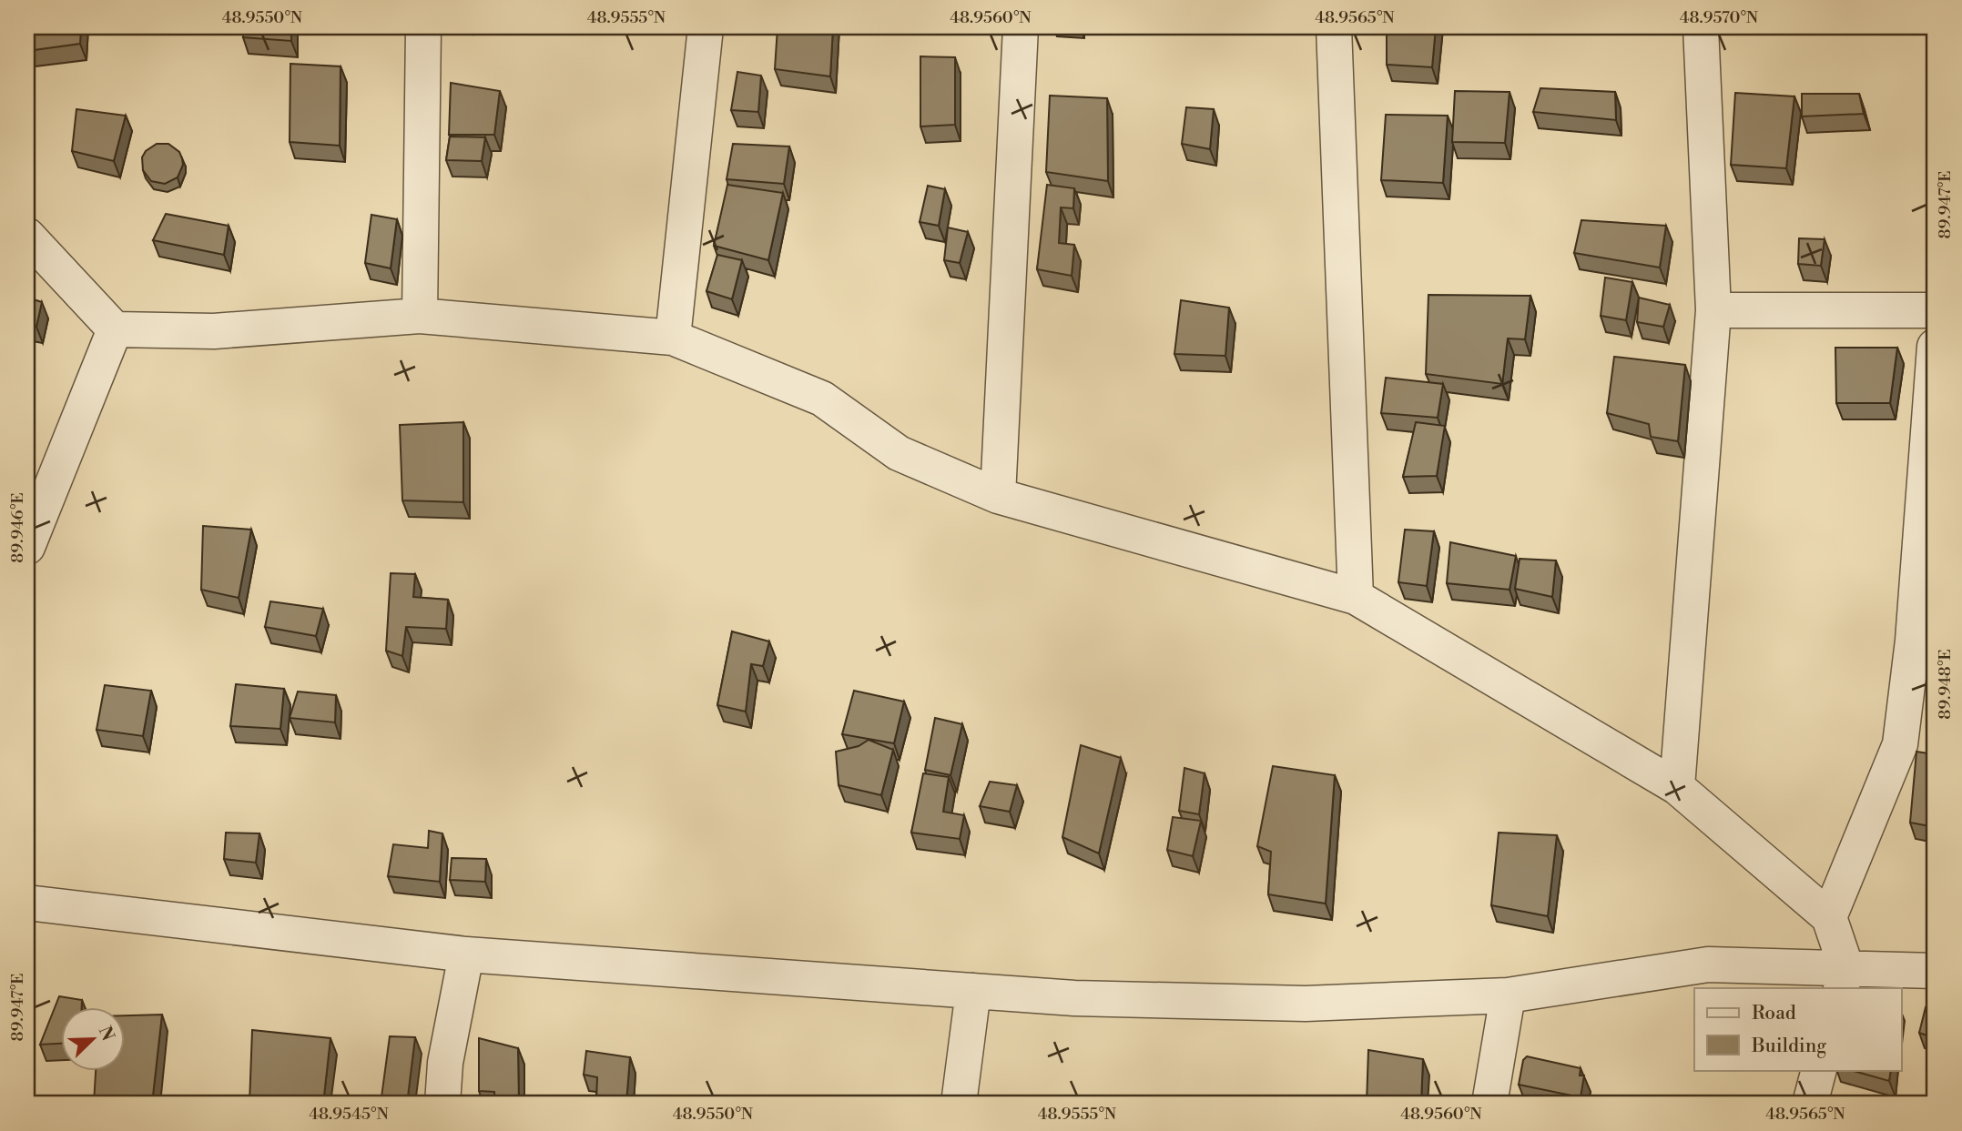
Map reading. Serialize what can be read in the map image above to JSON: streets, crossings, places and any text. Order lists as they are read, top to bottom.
{
  "legend": ["Road", "Building"],
  "north": "top right",
  "coordinates": [
    "48.9550°N",
    "48.9555°N",
    "48.9560°N",
    "48.9565°N",
    "48.9570°N",
    "89.947°E",
    "89.946°E",
    "89.948°E",
    "48.9545°N"
  ]
}
